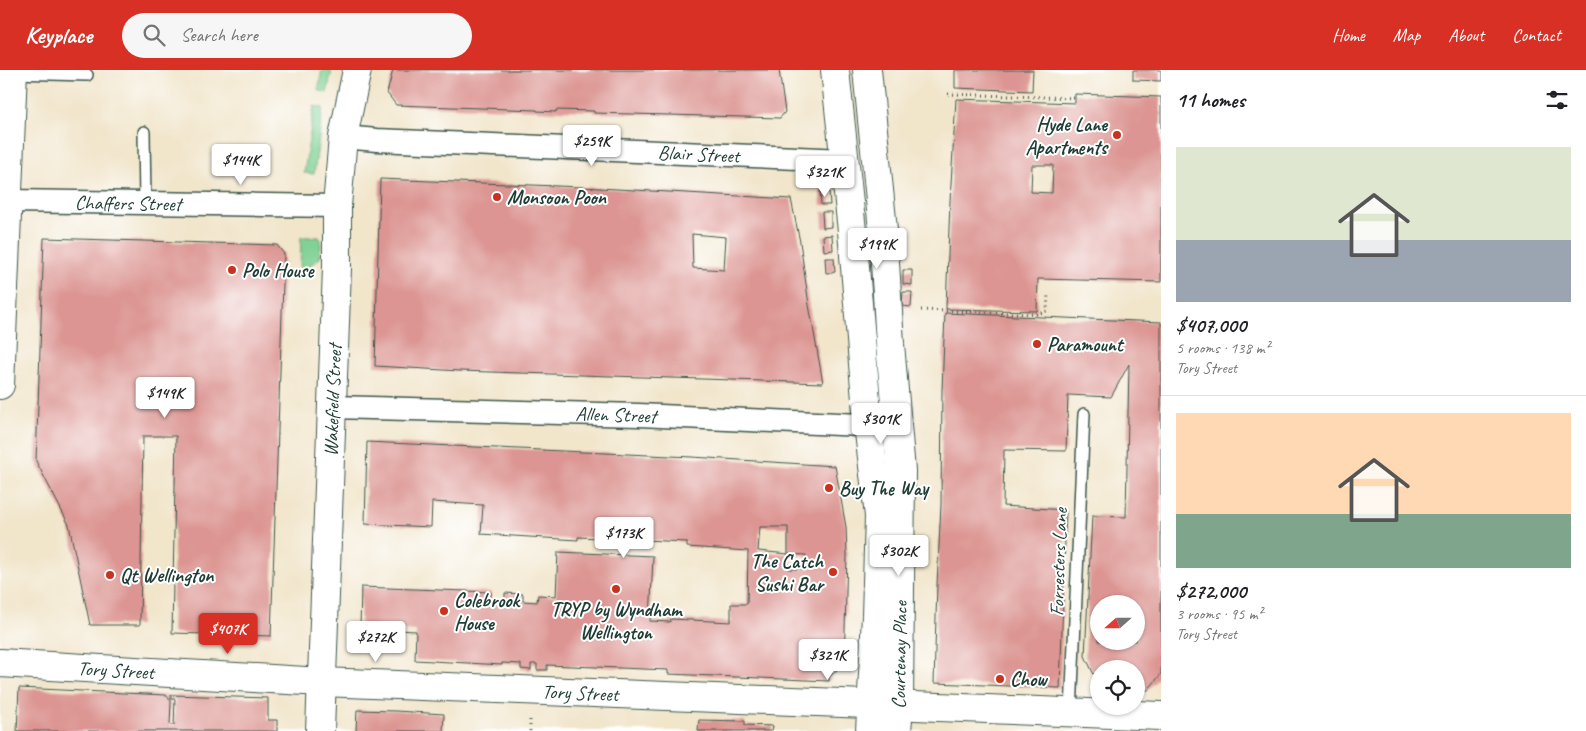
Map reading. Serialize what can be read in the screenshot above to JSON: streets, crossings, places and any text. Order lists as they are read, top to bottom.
{
  "streets": {
    "street": [
      "Blair Street",
      "Chaffers Street",
      "Wakefield Street",
      "Allen Street",
      "Courtenay Place",
      "Tory Street"
    ],
    "lane": ["Forresters Lane"]
  },
  "crossings": [
    ["Blair Street", "Wakefield Street"],
    ["Blair Street", "Courtenay Place"],
    ["Chaffers Street", "Wakefield Street"],
    ["Wakefield Street", "Allen Street"],
    ["Wakefield Street", "Tory Street"],
    ["Allen Street", "Courtenay Place"],
    ["Forresters Lane", "Tory Street"],
    ["Courtenay Place", "Tory Street"]
  ],
  "places": [
    "Hyde Lane Apartments",
    "Monsoon Poon",
    "Polo House",
    "Paramount",
    "Buy The Way",
    "The Catch Sushi Bar",
    "Qt Wellington",
    "TRYP by Wyndham Wellington",
    "Colebrook House",
    "Chow"
  ],
  "north": "left",
  "page": {
    "header": "Keyplace",
    "search": "Search here",
    "nav": [
      "Home",
      "Map",
      "About",
      "Contact"
    ],
    "heading": "11 homes",
    "price": [
      "$259K",
      "$144K",
      "$321K",
      "$199K",
      "$149K",
      "$301K",
      "$173K",
      "$302K",
      "$407K",
      "$272K",
      "$321K"
    ],
    "list": [
      {
        "name": "$407,000",
        "note": "5 rooms · 138 m² · Tory Street"
      },
      {
        "name": "$272,000",
        "note": "3 rooms · 95 m² · Tory Street"
      }
    ]
  }
}
